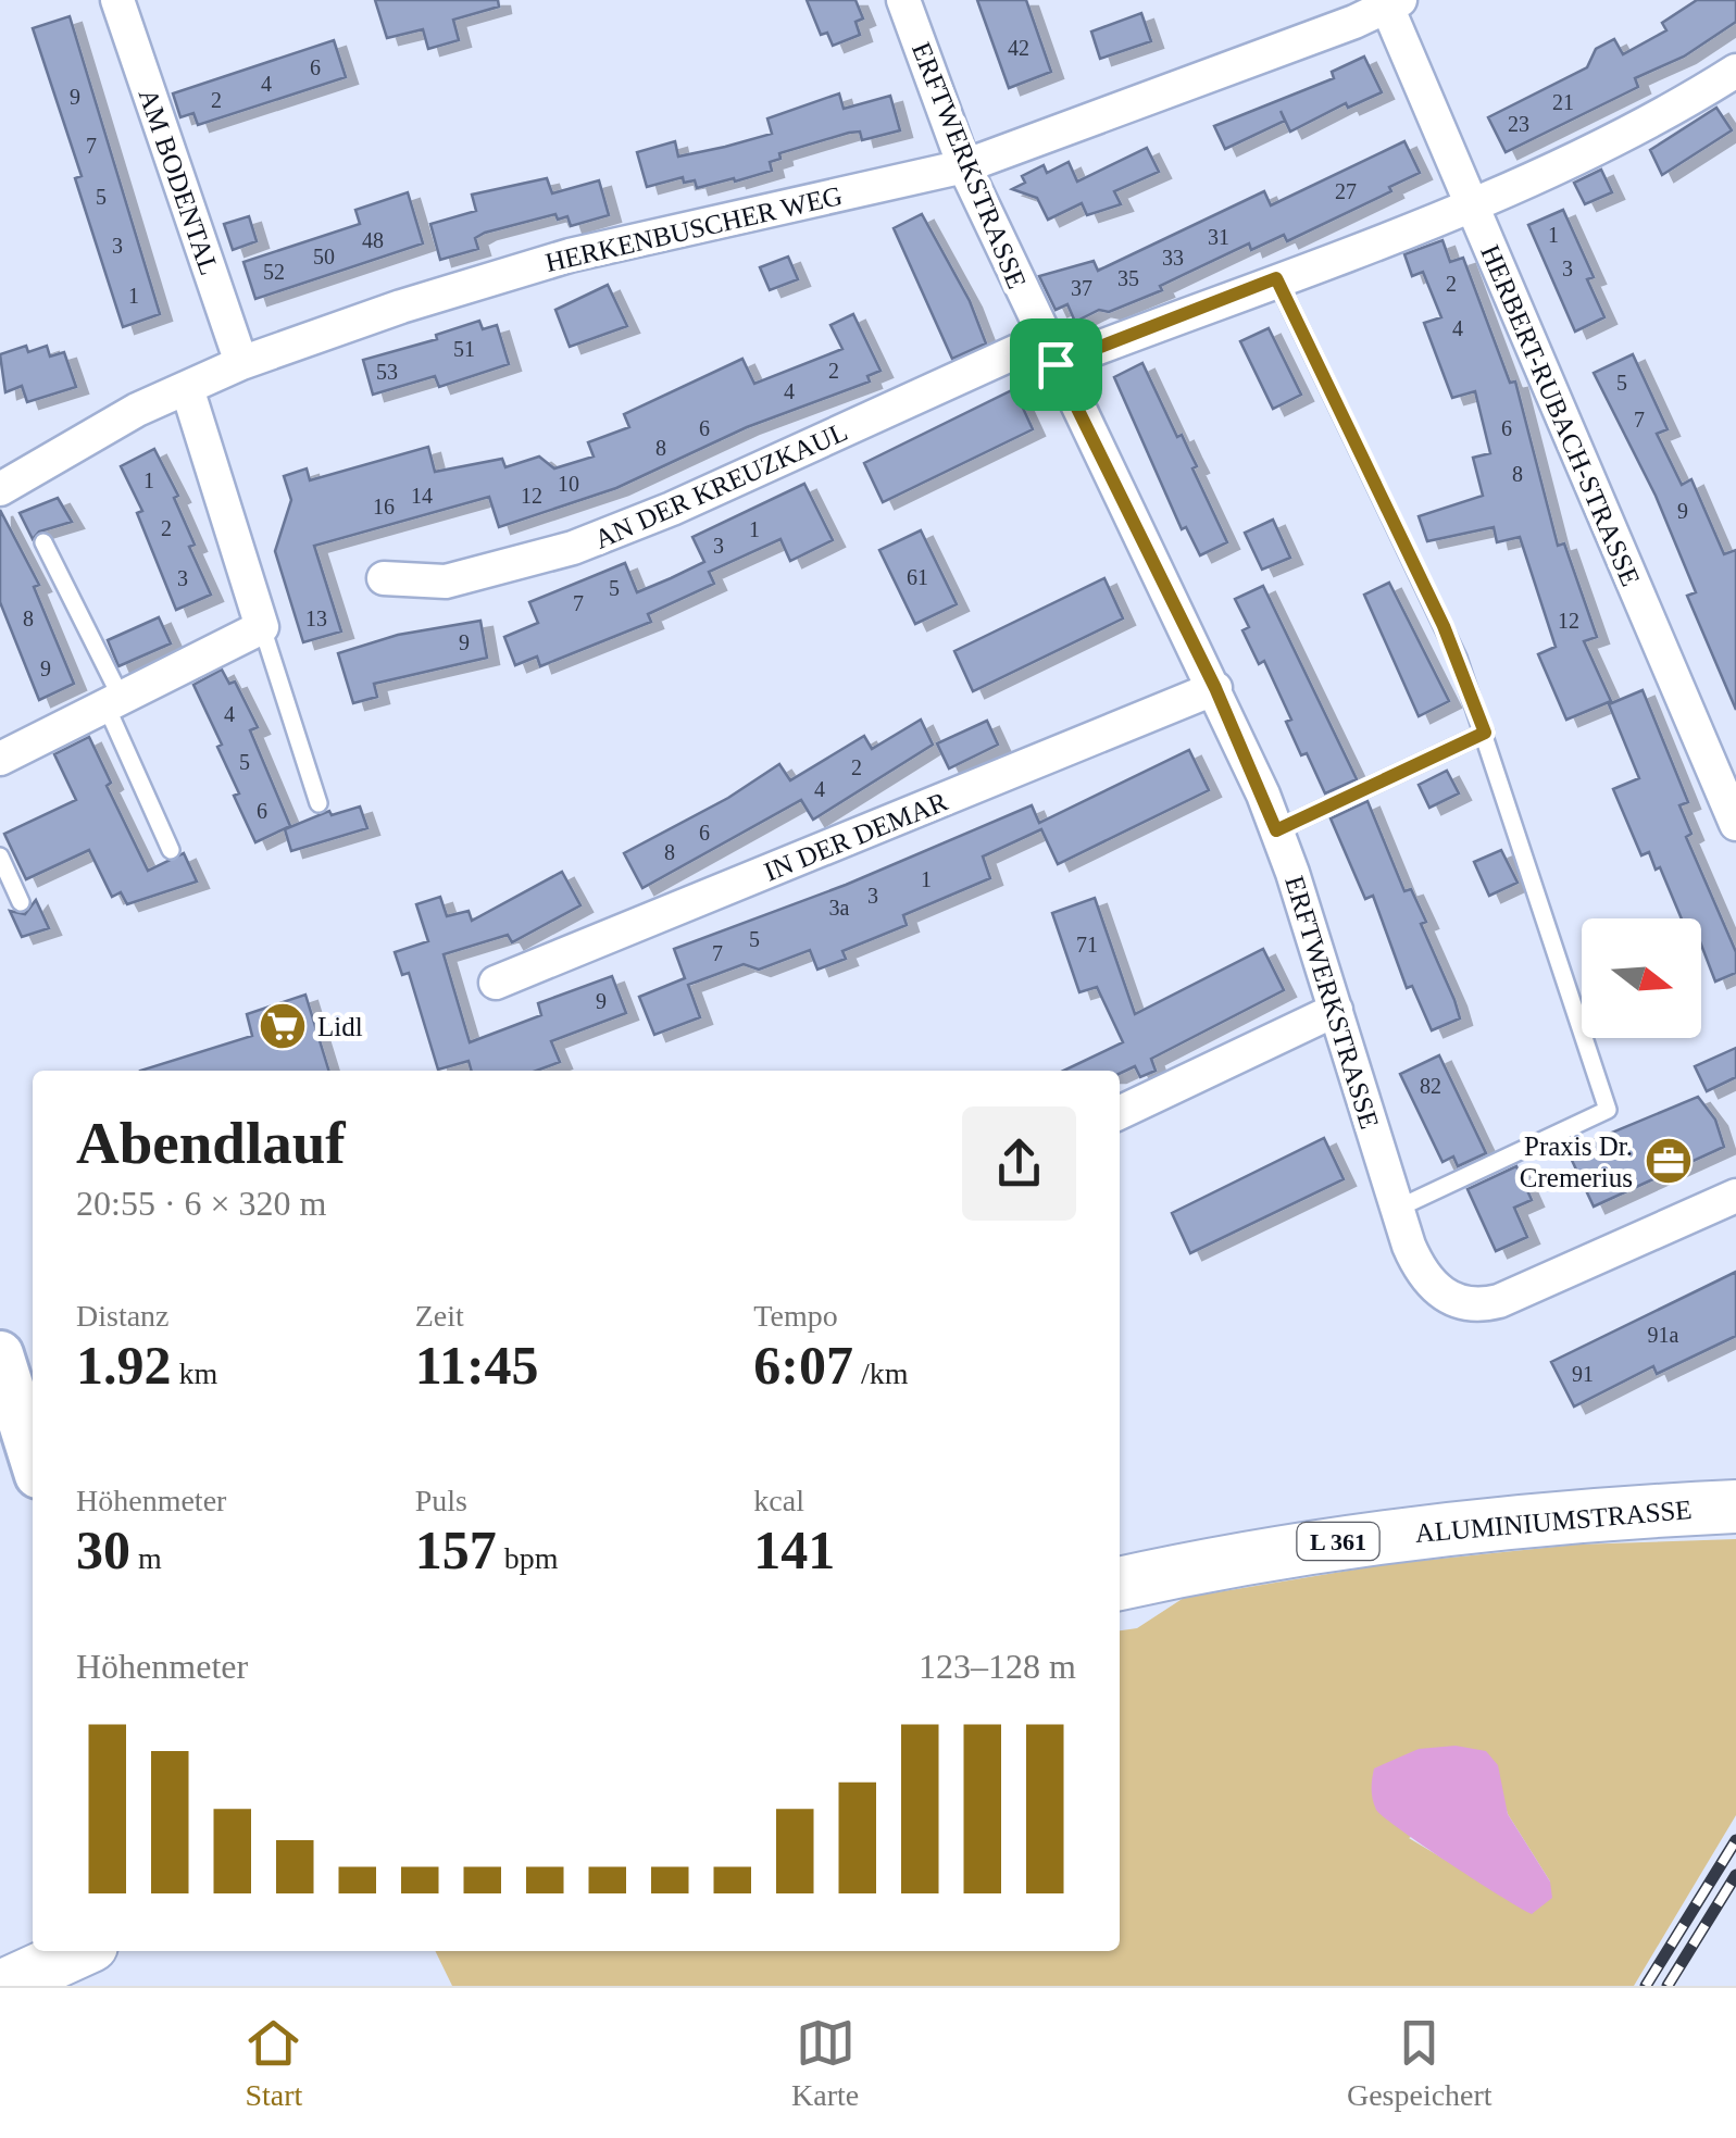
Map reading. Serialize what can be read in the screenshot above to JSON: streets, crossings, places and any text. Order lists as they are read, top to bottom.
{
  "streets": {
    "main road": ["ALUMINIUMSTRASSE", "L 361"],
    "street": [
      "ERFTWERKSTRASSE",
      "AM BODENTAL",
      "HERKENBUSCHER WEG",
      "HERBERT-RUBACH-STRASSE",
      "AN DER KREUZKAUL",
      "IN DER DEMAR"
    ]
  },
  "crossings": [
    ["ERFTWERKSTRASSE", "HERKENBUSCHER WEG"],
    ["ERFTWERKSTRASSE", "AN DER KREUZKAUL"],
    ["ERFTWERKSTRASSE", "IN DER DEMAR"],
    ["AM BODENTAL", "HERKENBUSCHER WEG"],
    ["HERKENBUSCHER WEG", "HERBERT-RUBACH-STRASSE"]
  ],
  "places": {
    "supermarket": ["Lidl"],
    "office": ["Praxis Dr. Cremerius"]
  },
  "house_numbers": [
    "42",
    "6",
    "4",
    "9",
    "2",
    "21",
    "23",
    "7",
    "27",
    "5",
    "1",
    "31",
    "48",
    "3",
    "50",
    "33",
    "3",
    "52",
    "35",
    "2",
    "37",
    "1",
    "4",
    "51",
    "2",
    "53",
    "5",
    "4",
    "7",
    "6",
    "6",
    "8",
    "8",
    "1",
    "10",
    "14",
    "12",
    "16",
    "9",
    "2",
    "1",
    "3",
    "61",
    "3",
    "5",
    "7",
    "8",
    "13",
    "12",
    "9",
    "9",
    "4",
    "5",
    "2",
    "4",
    "6",
    "6",
    "8",
    "1",
    "3",
    "3a",
    "5",
    "71",
    "7",
    "9",
    "82",
    "91a",
    "91"
  ],
  "north": "right",
  "page": {
    "heading": ["Abendlauf", "20:55 · 6 × 320 m"],
    "stats": [
      ["Distanz", "1.92 km"],
      ["Zeit", "11:45"],
      ["Tempo", "6:07 /km"],
      ["Höhenmeter", "30 m"],
      ["Puls", "157 bpm"],
      ["kcal", "141"]
    ],
    "chart": ["Höhenmeter", "123–128 m"],
    "tabs": ["Start", "Karte", "Gespeichert"]
  }
}
